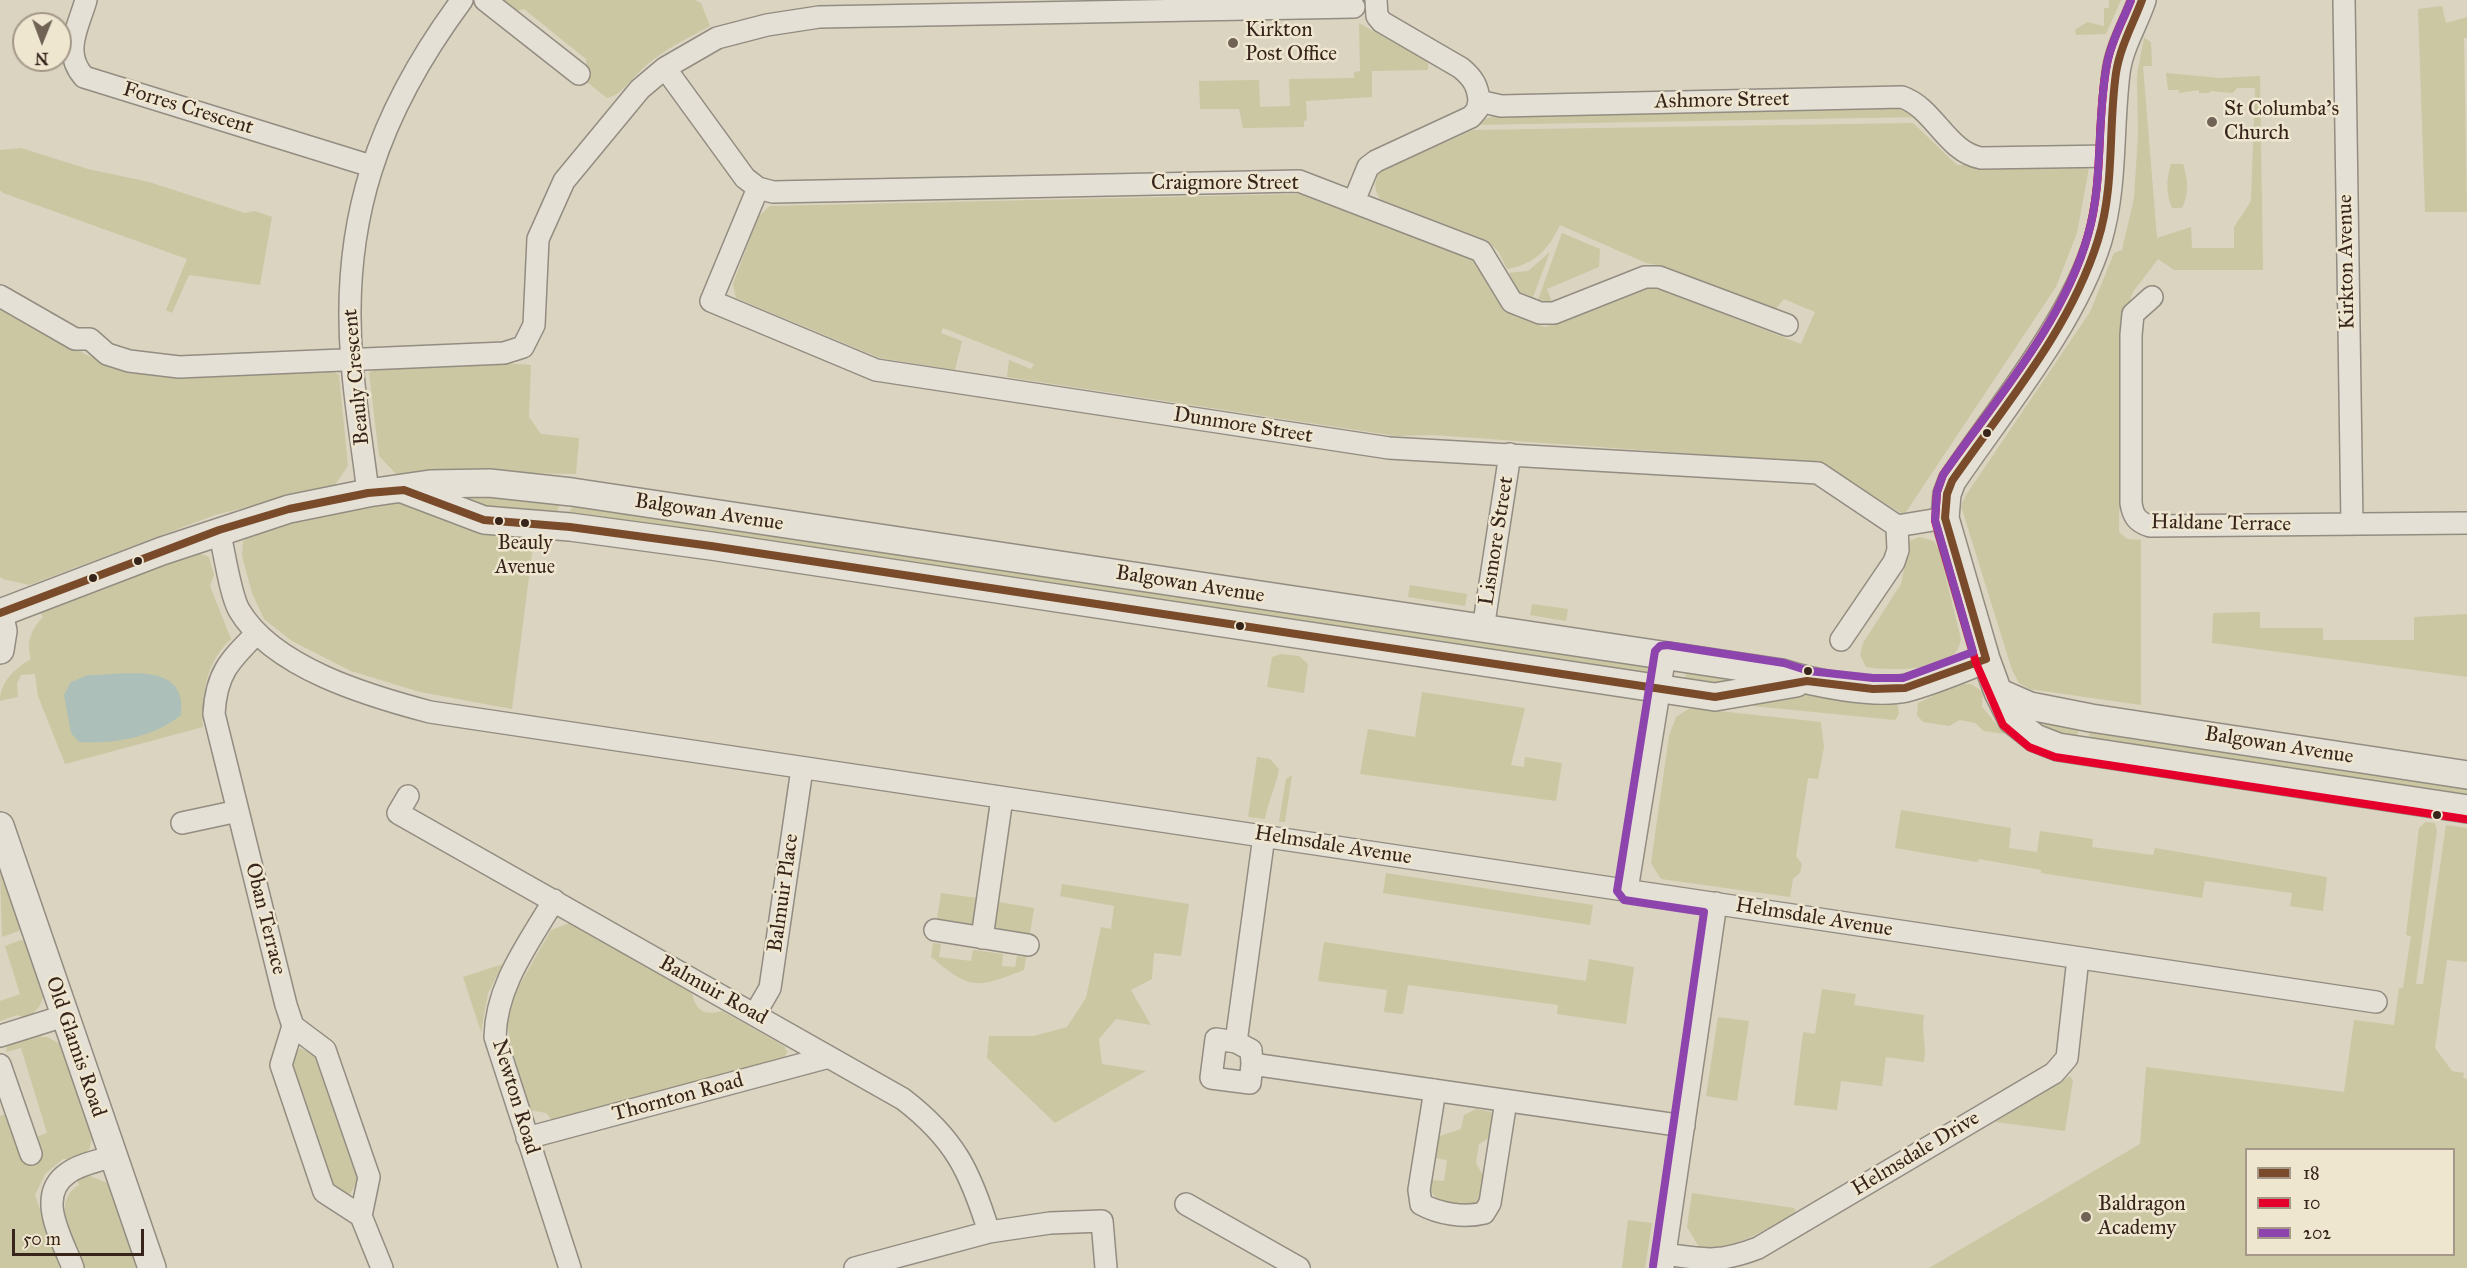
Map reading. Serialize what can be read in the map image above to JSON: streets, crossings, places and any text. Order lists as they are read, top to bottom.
{
  "streets": {
    "street": [
      "Ashmore Street",
      "Forres Crescent",
      "Craigmore Street",
      "Kirkton Avenue",
      "Beauly Crescent",
      "Dunmore Street",
      "Balgowan Avenue",
      "Haldane Terrace",
      "Lismore Street",
      "Helmsdale Avenue",
      "Balmuir Place",
      "Oban Terrace",
      "Balmuir Road",
      "Old Glamis Road",
      "Newton Road",
      "Thornton Road",
      "Helmsdale Drive"
    ]
  },
  "crossings": [
    ["Forres Crescent", "Beauly Crescent"],
    ["Craigmore Street", "Dunmore Street"],
    ["Kirkton Avenue", "Haldane Terrace"],
    ["Beauly Crescent", "Balgowan Avenue"],
    ["Dunmore Street", "Lismore Street"],
    ["Balgowan Avenue", "Lismore Street"],
    ["Balgowan Avenue", "Helmsdale Avenue"],
    ["Helmsdale Avenue", "Balmuir Place"],
    ["Helmsdale Avenue", "Oban Terrace"],
    ["Helmsdale Avenue", "Helmsdale Drive"],
    ["Balmuir Place", "Balmuir Road"],
    ["Balmuir Road", "Newton Road"],
    ["Balmuir Road", "Thornton Road"],
    ["Newton Road", "Thornton Road"]
  ],
  "places": [
    "Kirkton Post Office",
    "St Columba's Church",
    "Beauly Avenue",
    "Baldragon Academy"
  ],
  "lines": ["transit line 18", "transit line 10", "transit line 202"],
  "legend": ["18", "10", "202"],
  "scale_bar": "50 m",
  "north": "bottom"
}
